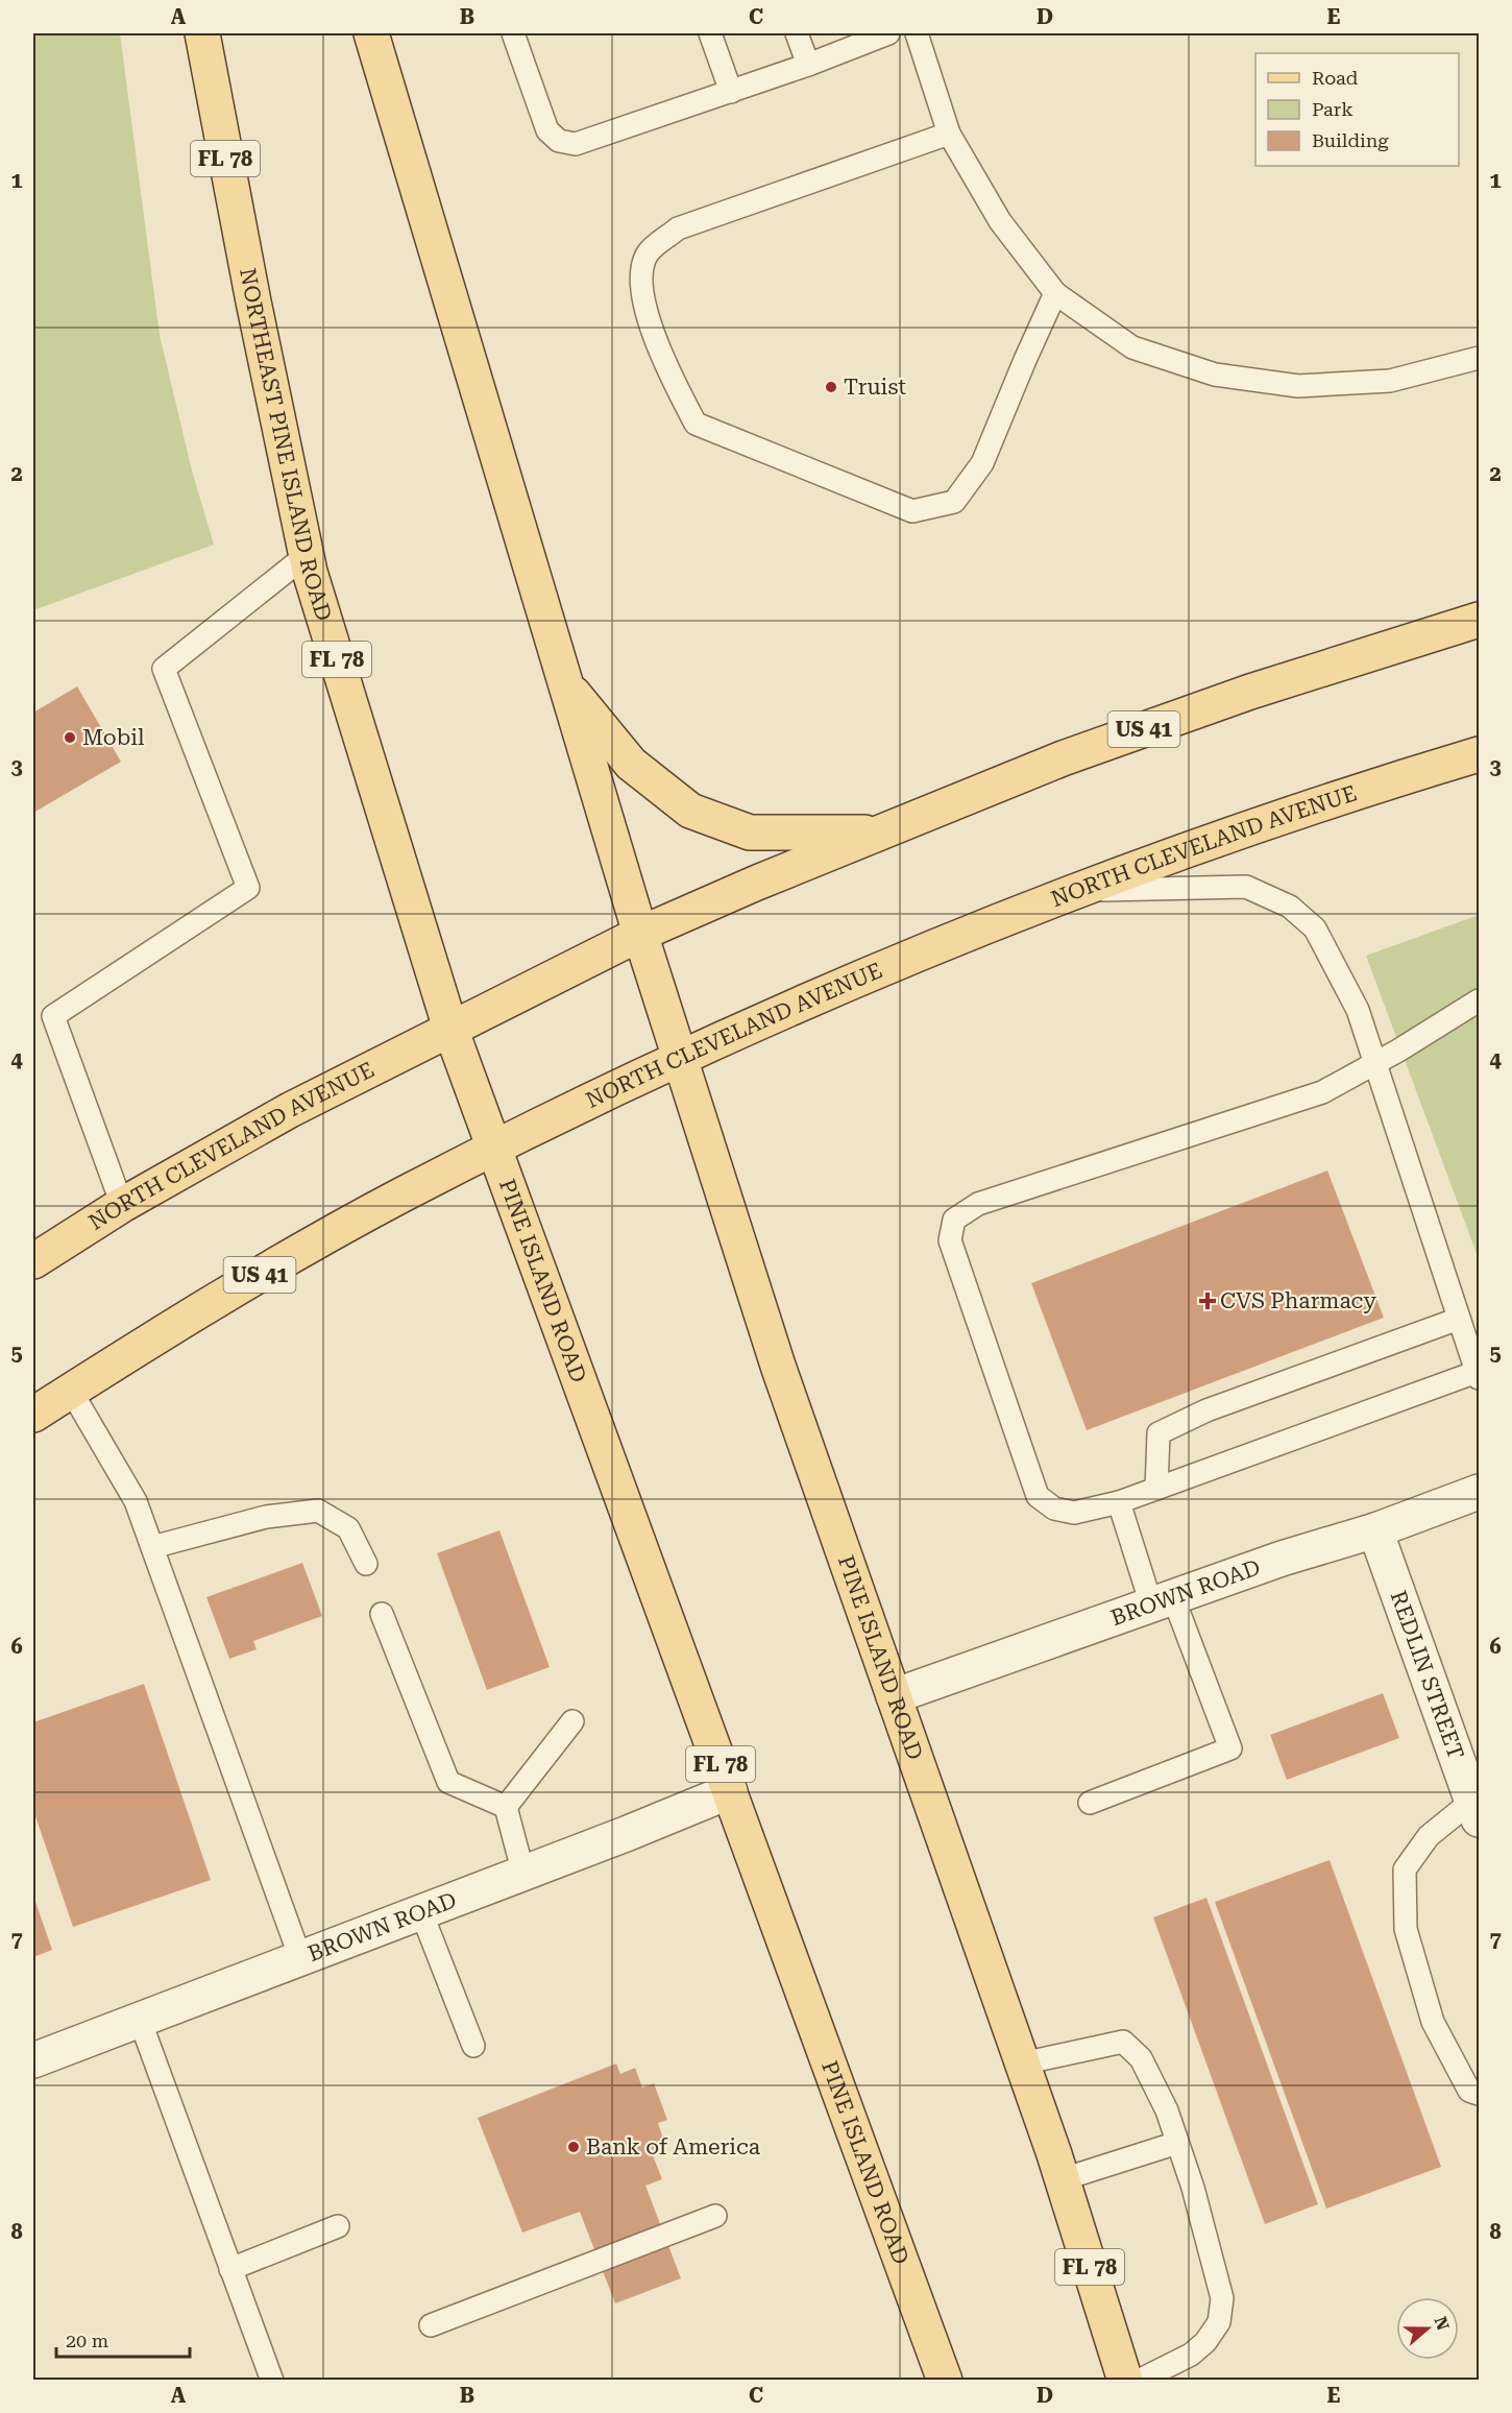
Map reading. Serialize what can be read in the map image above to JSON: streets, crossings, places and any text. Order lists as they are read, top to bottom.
{
  "streets": {
    "main road": [
      "FL 78",
      "NORTHEAST PINE ISLAND ROAD",
      "US 41",
      "NORTH CLEVELAND AVENUE",
      "PINE ISLAND ROAD"
    ],
    "street": ["BROWN ROAD", "REDLIN STREET"]
  },
  "crossings": [
    ["FL 78", "NORTH CLEVELAND AVENUE"],
    ["FL 78", "PINE ISLAND ROAD"],
    ["NORTHEAST PINE ISLAND ROAD", "NORTH CLEVELAND AVENUE"],
    ["NORTHEAST PINE ISLAND ROAD", "PINE ISLAND ROAD"],
    ["NORTH CLEVELAND AVENUE", "PINE ISLAND ROAD"],
    ["PINE ISLAND ROAD", "BROWN ROAD"],
    ["BROWN ROAD", "REDLIN STREET"]
  ],
  "places": {
    "other": ["Truist", "Mobil", "Bank of America"],
    "health": ["CVS Pharmacy"]
  },
  "legend": ["Road", "Park", "Building"],
  "scale_bar": "20 m",
  "north": "right",
  "grid": {
    "columns": [
      "A",
      "B",
      "C",
      "D",
      "E"
    ],
    "rows": [
      "1",
      "2",
      "3",
      "4",
      "5",
      "6",
      "7",
      "8"
    ]
  }
}
